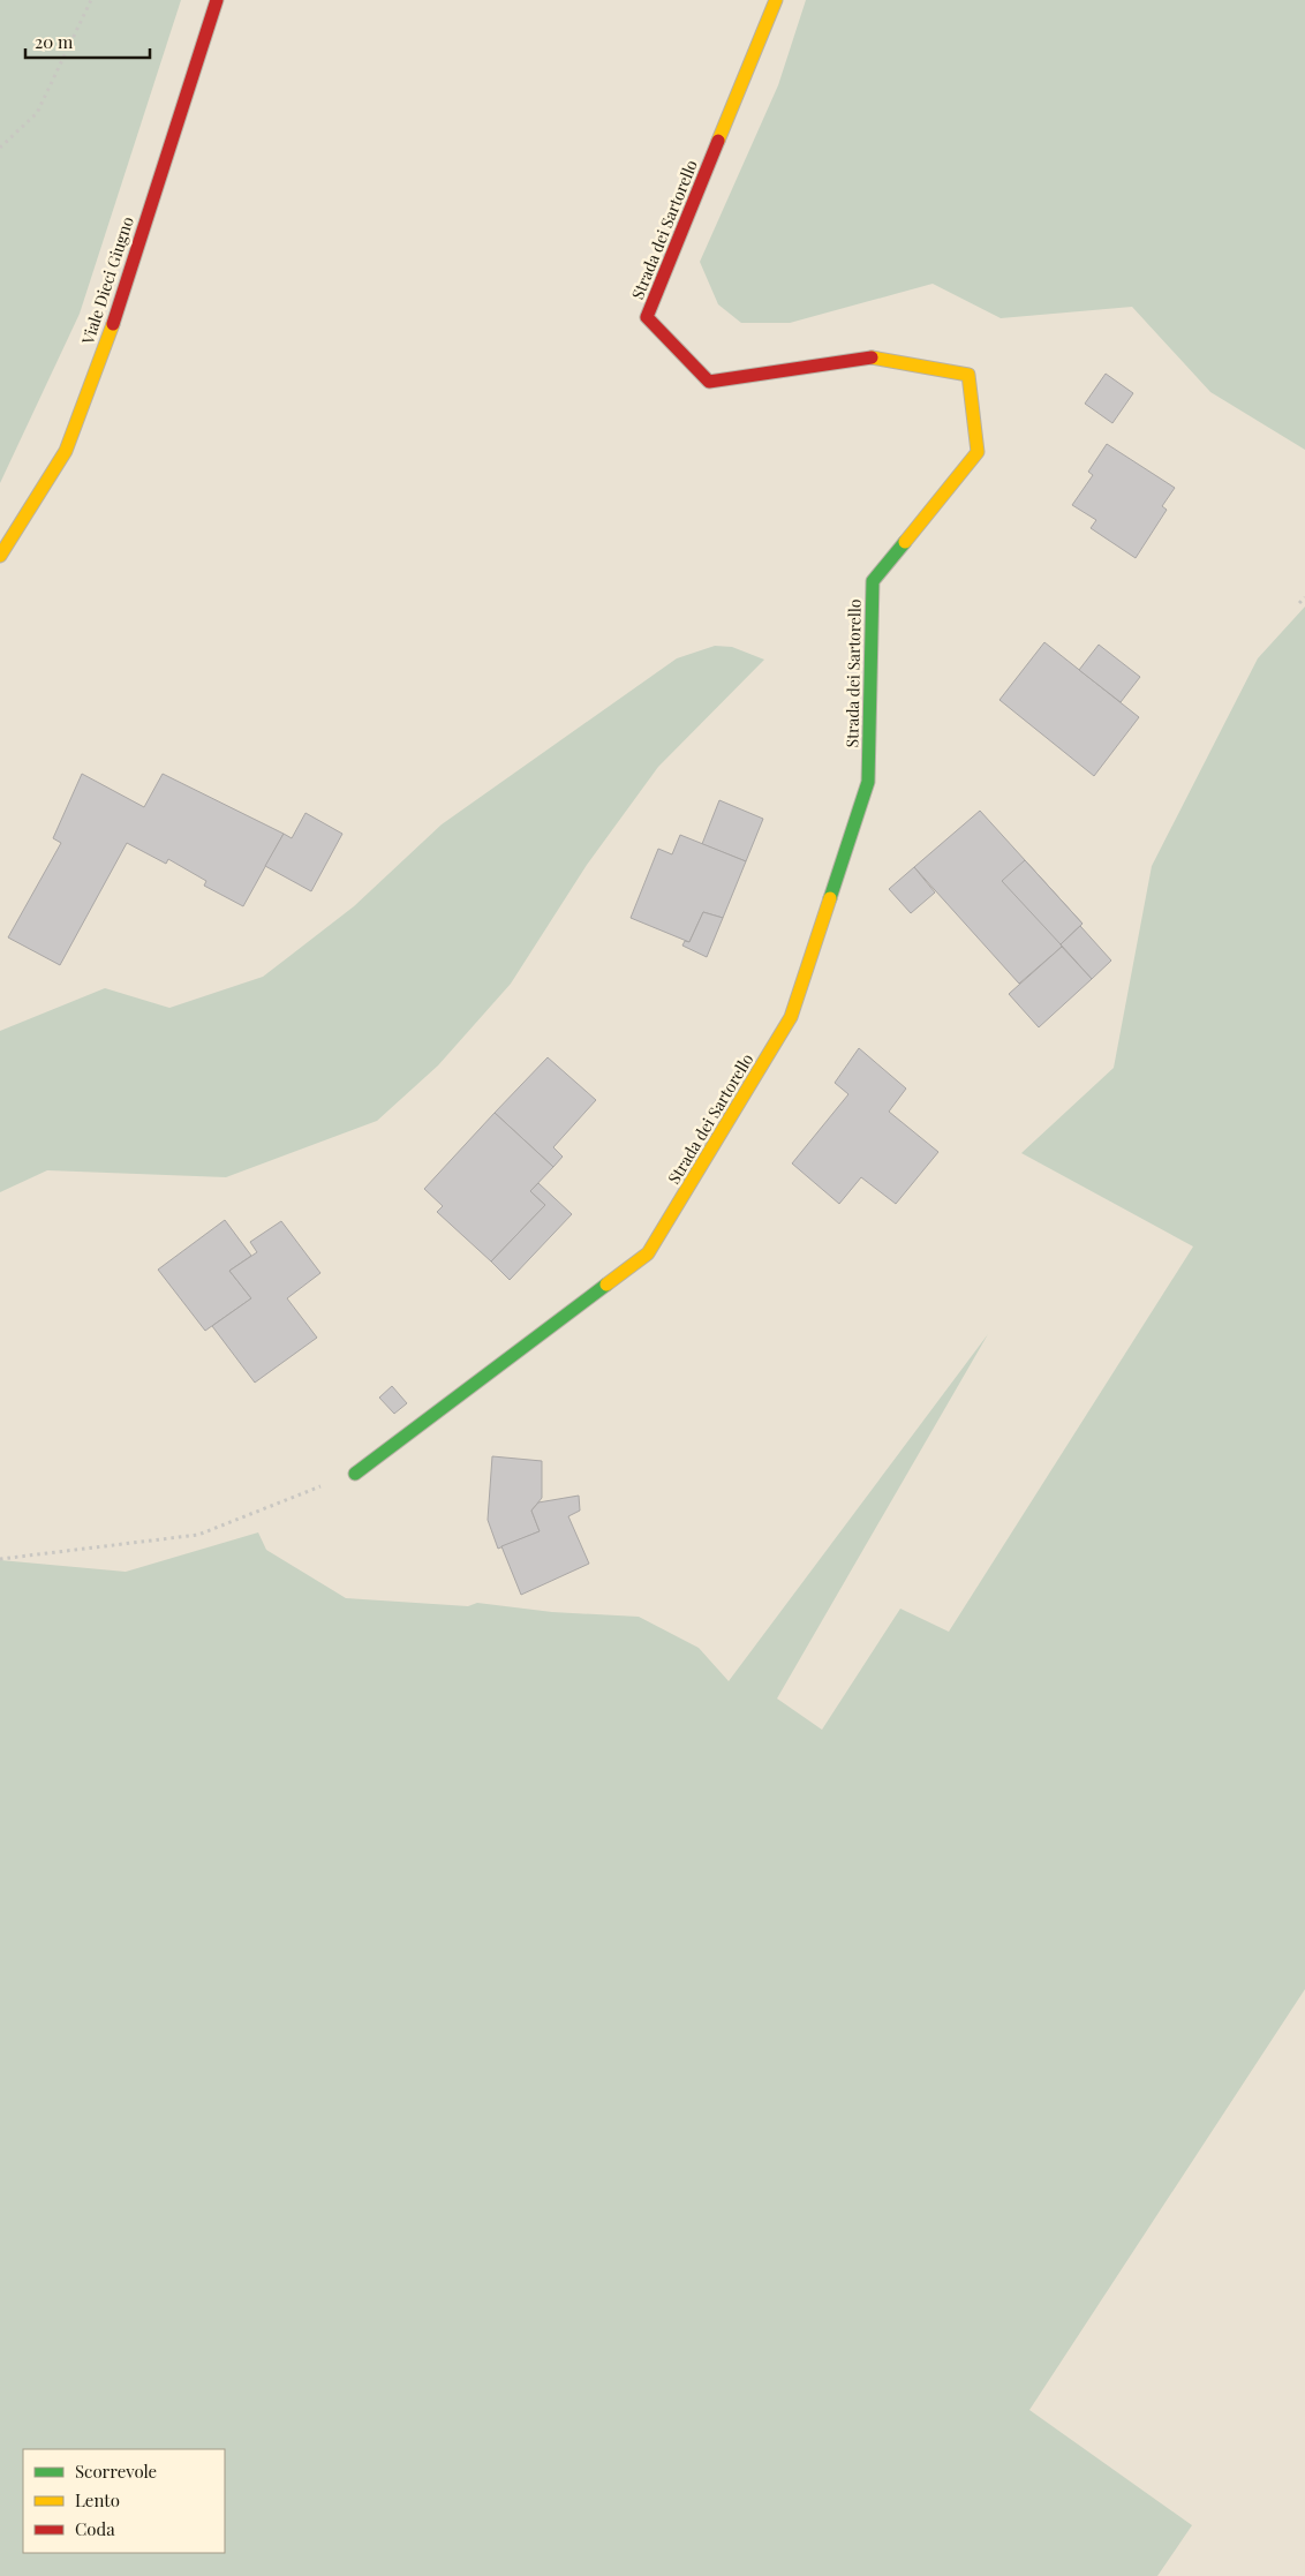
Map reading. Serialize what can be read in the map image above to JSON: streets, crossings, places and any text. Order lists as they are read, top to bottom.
{
  "streets": {
    "street": ["Strada dei Sartorello", "Viale Dieci Giugno"]
  },
  "legend": ["Scorrevole", "Lento", "Coda"],
  "scale_bar": "20 m"
}
